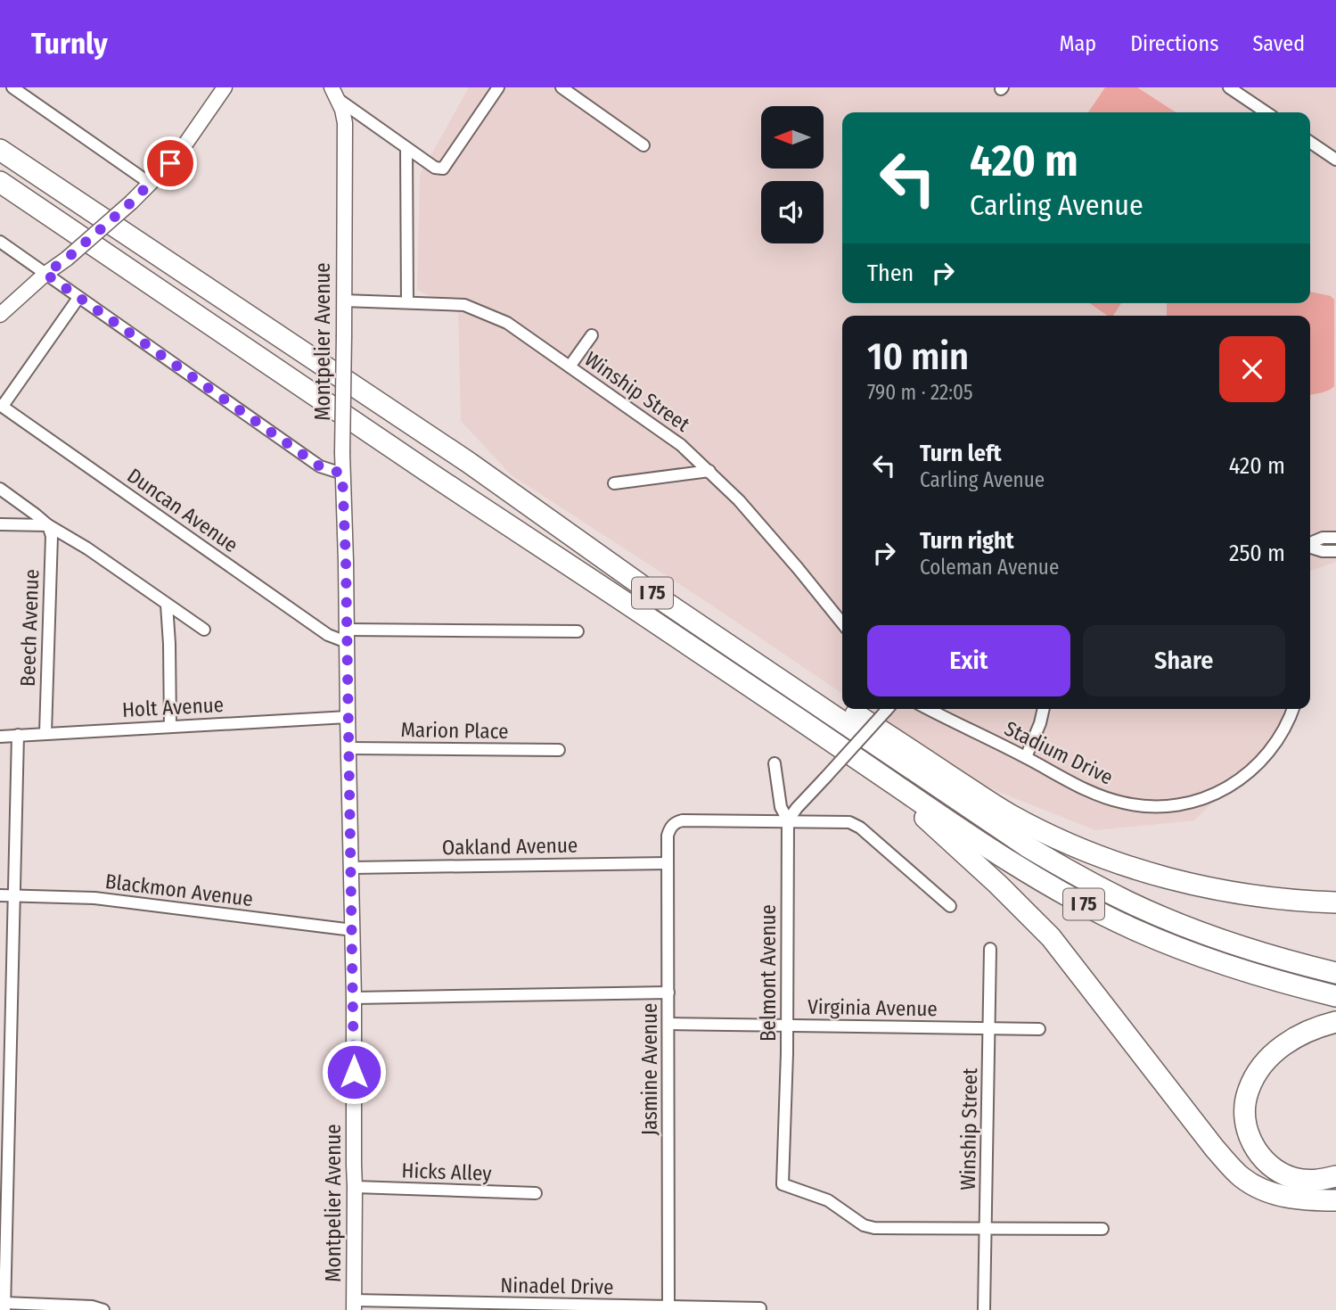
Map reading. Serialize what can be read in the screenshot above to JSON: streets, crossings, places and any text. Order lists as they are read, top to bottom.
{
  "streets": {
    "highway": ["I 75"],
    "street": [
      "Montpelier Avenue",
      "Winship Street",
      "Duncan Avenue",
      "Beech Avenue",
      "Holt Avenue",
      "Marion Place",
      "Stadium Drive",
      "Oakland Avenue",
      "Blackmon Avenue",
      "Belmont Avenue",
      "Virginia Avenue",
      "Jasmine Avenue",
      "Hicks Alley",
      "Ninadel Drive"
    ]
  },
  "crossings": [
    ["Montpelier Avenue", "Winship Street"],
    ["Montpelier Avenue", "Duncan Avenue"],
    ["Montpelier Avenue", "Holt Avenue"],
    ["Montpelier Avenue", "Marion Place"],
    ["Montpelier Avenue", "Oakland Avenue"],
    ["Montpelier Avenue", "Blackmon Avenue"],
    ["Montpelier Avenue", "Hicks Alley"],
    ["Montpelier Avenue", "Ninadel Drive"],
    ["Winship Street", "Belmont Avenue"],
    ["Winship Street", "Virginia Avenue"],
    ["Beech Avenue", "Holt Avenue"],
    ["Oakland Avenue", "Jasmine Avenue"],
    ["Belmont Avenue", "Virginia Avenue"],
    ["Belmont Avenue", "Jasmine Avenue"],
    ["Virginia Avenue", "Jasmine Avenue"],
    ["Jasmine Avenue", "Ninadel Drive"]
  ],
  "north": "left",
  "page": {
    "header": "Turnly",
    "nav": ["Map", "Directions", "Saved"],
    "turn": ["420 m", "Carling Avenue"],
    "then": "Then",
    "heading": ["10 min", "790 m · 22:05"],
    "list": [
      {
        "name": "Turn left",
        "note": "Carling Avenue",
        "value": "420 m"
      },
      {
        "name": "Turn right",
        "note": "Coleman Avenue",
        "value": "250 m"
      }
    ],
    "buttons": ["Exit", "Share"]
  }
}
